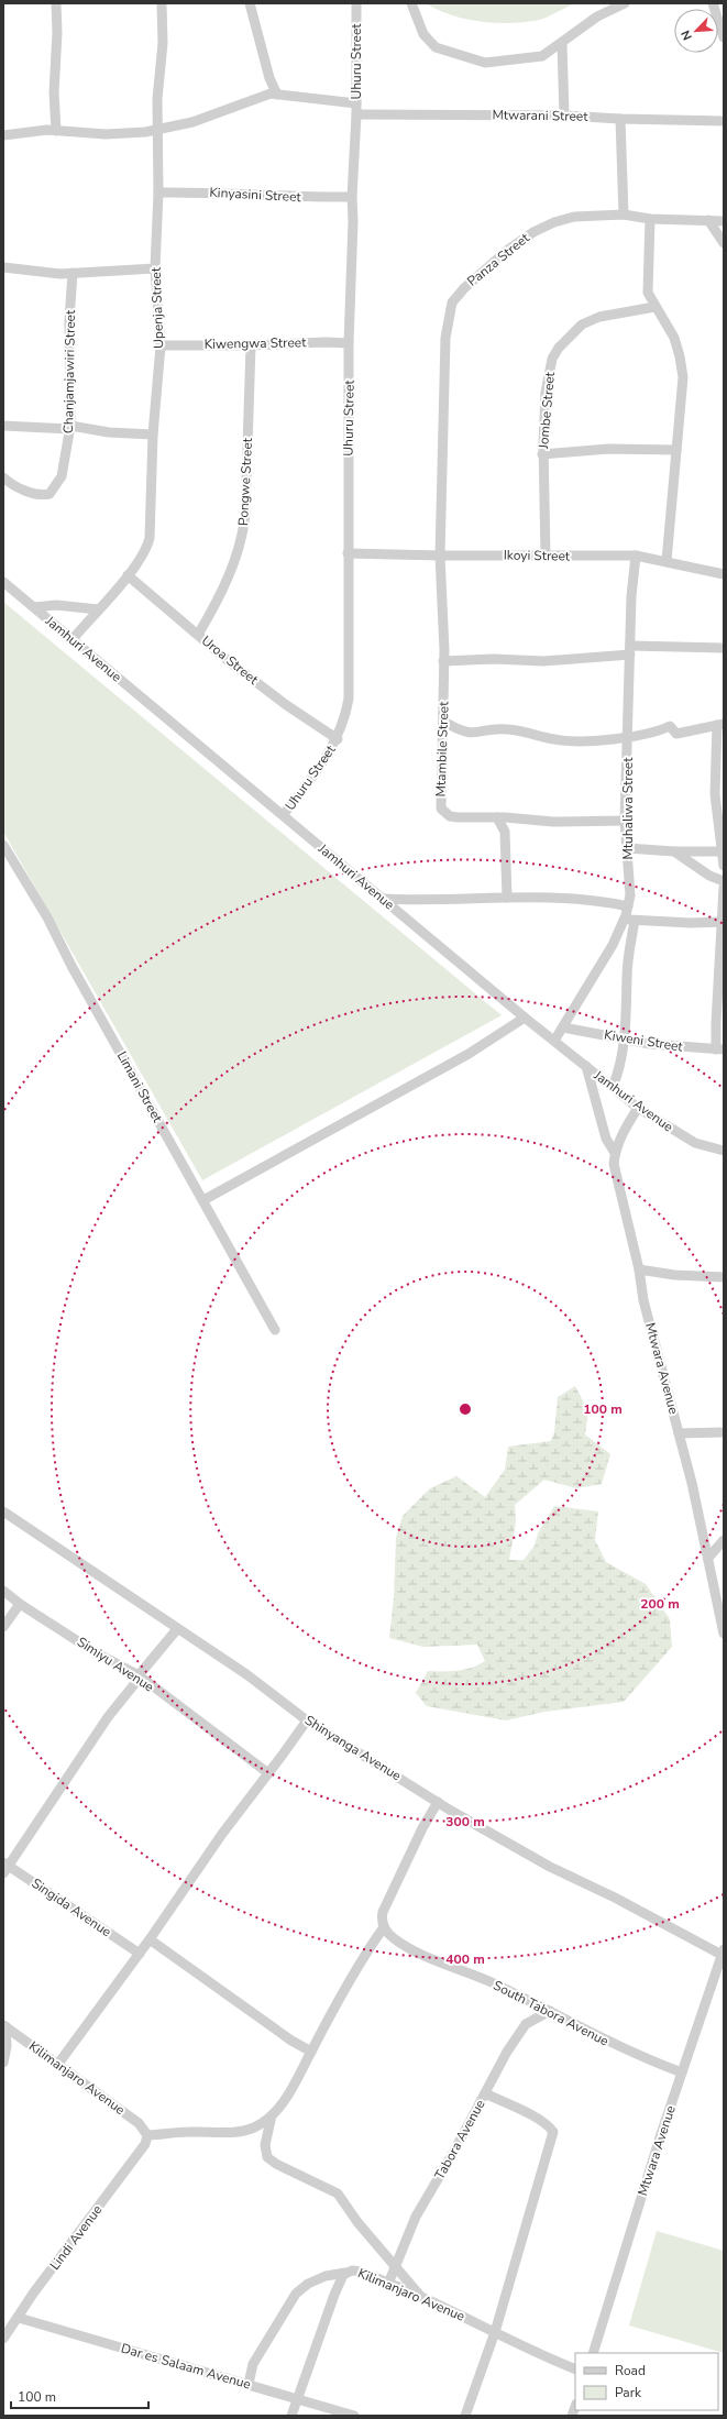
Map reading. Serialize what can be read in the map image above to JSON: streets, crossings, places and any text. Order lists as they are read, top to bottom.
{
  "streets": {
    "street": [
      "Uhuru Street",
      "Mtwarani Street",
      "Kinyasini Street",
      "Panza Street",
      "Upenja Street",
      "Kiwengwa Street",
      "Chanjamjawiri Street",
      "Jombe Street",
      "Pongwe Street",
      "Ikoyi Street",
      "Jamhuri Avenue",
      "Uroa Street",
      "Mtambile Street",
      "Mtuhaliwa Street",
      "Kiweni Street",
      "Limani Street",
      "Mtwara Avenue",
      "Simiyu Avenue",
      "Shinyanga Avenue",
      "Singida Avenue",
      "South Tabora Avenue",
      "Kilimanjaro Avenue",
      "Tabora Avenue",
      "Lindi Avenue",
      "Dar es Salaam Avenue"
    ]
  },
  "crossings": [
    ["Uhuru Street", "Mtwarani Street"],
    ["Uhuru Street", "Kinyasini Street"],
    ["Uhuru Street", "Kiwengwa Street"],
    ["Uhuru Street", "Ikoyi Street"],
    ["Uhuru Street", "Jamhuri Avenue"],
    ["Uhuru Street", "Uroa Street"],
    ["Mtwarani Street", "Upenja Street"],
    ["Kinyasini Street", "Upenja Street"],
    ["Panza Street", "Ikoyi Street"],
    ["Panza Street", "Mtambile Street"],
    ["Upenja Street", "Kiwengwa Street"],
    ["Upenja Street", "Jamhuri Avenue"],
    ["Upenja Street", "Uroa Street"],
    ["Kiwengwa Street", "Pongwe Street"],
    ["Jombe Street", "Ikoyi Street"],
    ["Pongwe Street", "Uroa Street"],
    ["Ikoyi Street", "Mtambile Street"],
    ["Ikoyi Street", "Mtuhaliwa Street"],
    ["Jamhuri Avenue", "Mtuhaliwa Street"],
    ["Jamhuri Avenue", "Mtwara Avenue"],
    ["Mtambile Street", "Mtuhaliwa Street"],
    ["Mtuhaliwa Street", "Kiweni Street"],
    ["Mtwara Avenue", "Shinyanga Avenue"],
    ["Mtwara Avenue", "South Tabora Avenue"],
    ["South Tabora Avenue", "Tabora Avenue"],
    ["Kilimanjaro Avenue", "Tabora Avenue"],
    ["Kilimanjaro Avenue", "Lindi Avenue"],
    ["Kilimanjaro Avenue", "Dar es Salaam Avenue"],
    ["Lindi Avenue", "Dar es Salaam Avenue"]
  ],
  "legend": ["Road", "Park"],
  "scale_bar": "100 m",
  "north": "bottom left",
  "rings": [
    "100 m",
    "200 m",
    "300 m",
    "400 m"
  ]
}
